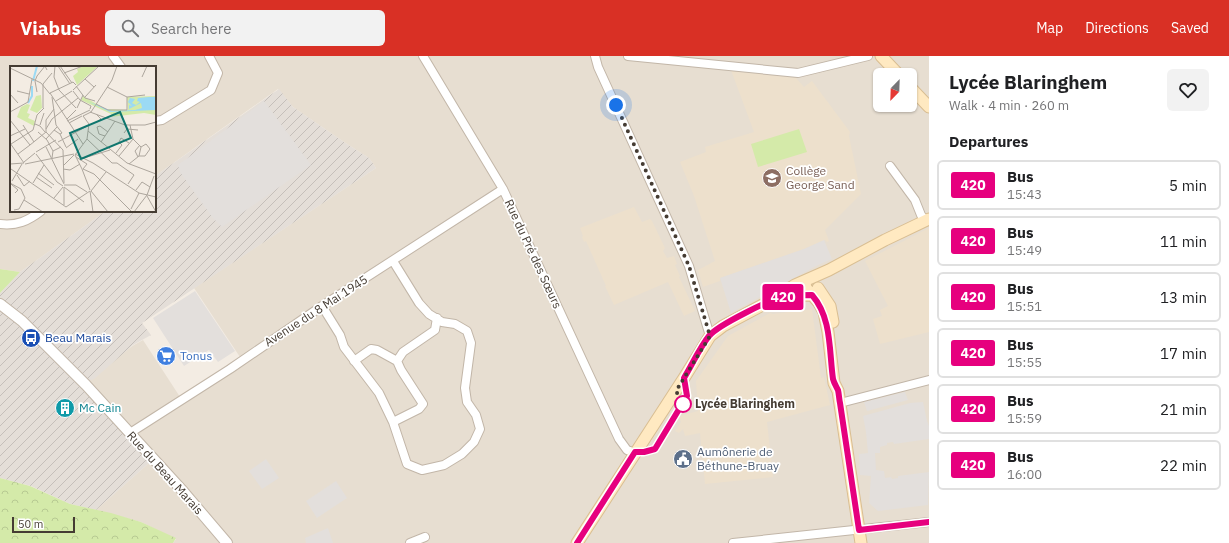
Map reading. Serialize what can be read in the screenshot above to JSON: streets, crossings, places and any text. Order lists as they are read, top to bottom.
{
  "streets": {
    "street": ["Rue du Pré des Sœurs", "Avenue du 8 Mai 1945", "Rue du Beau Marais"]
  },
  "crossings": [
    ["Rue du Pré des Sœurs", "Avenue du 8 Mai 1945"],
    ["Avenue du 8 Mai 1945", "Rue du Beau Marais"]
  ],
  "places": {
    "school or university": ["Collège George Sand"],
    "bus stop": ["Beau Marais"],
    "supermarket": ["Tonus"],
    "other": ["Lycée Blaringhem"],
    "building": ["Mc Cain"],
    "public building": ["Aumônerie de Béthune-Bruay"]
  },
  "lines": ["bus line 420"],
  "scale_bar": "50 m",
  "north": "bottom left",
  "page": {
    "header": "Viabus",
    "search": "Search here",
    "nav": ["Map", "Directions", "Saved"],
    "on_map": "420",
    "heading": [
      ["Lycée Blaringhem", "Walk · 4 min · 260 m"],
      "Departures"
    ],
    "list": [
      {
        "mark": "420",
        "name": "Bus",
        "note": "15:43",
        "value": "5 min"
      },
      {
        "mark": "420",
        "name": "Bus",
        "note": "15:49",
        "value": "11 min"
      },
      {
        "mark": "420",
        "name": "Bus",
        "note": "15:51",
        "value": "13 min"
      },
      {
        "mark": "420",
        "name": "Bus",
        "note": "15:55",
        "value": "17 min"
      },
      {
        "mark": "420",
        "name": "Bus",
        "note": "15:59",
        "value": "21 min"
      },
      {
        "mark": "420",
        "name": "Bus",
        "note": "16:00",
        "value": "22 min"
      }
    ],
    "scale": "50 m"
  }
}
